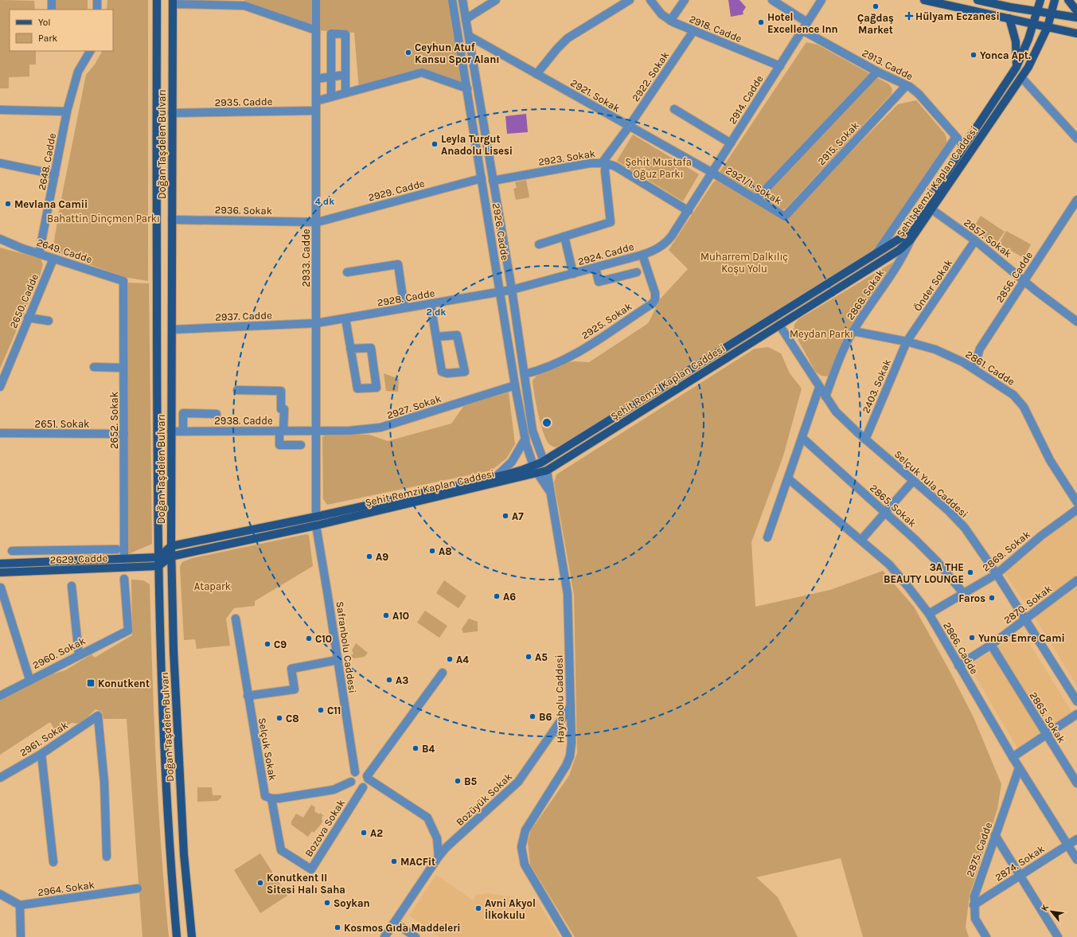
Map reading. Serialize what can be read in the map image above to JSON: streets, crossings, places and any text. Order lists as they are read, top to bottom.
{
  "streets": {
    "main road": ["Doğan Taşdelen Bulvarı", "Şehit Remzi Kaplan Caddesi", "2629. Cadde"],
    "street": [
      "2918. Cadde",
      "2913. Cadde",
      "2922. Sokak",
      "2921. Sokak",
      "2914. Cadde",
      "2935. Cadde",
      "2915. Sokak",
      "2923. Sokak",
      "2648. Cadde",
      "2921/1. Sokak",
      "2929. Cadde",
      "2936. Sokak",
      "2926. Cadde",
      "2857. Sokak",
      "2649. Cadde",
      "2924. Cadde",
      "2933. Cadde",
      "2856. Cadde",
      "Önder Sokak",
      "2868. Sokak",
      "2928. Cadde",
      "2650. Cadde",
      "2937. Cadde",
      "2925. Sokak",
      "2861. Cadde",
      "2403. Sokak",
      "2927. Sokak",
      "2652. Sokak",
      "2938. Cadde",
      "2651. Sokak",
      "Selçuk Yula Caddesi",
      "2865. Sokak",
      "2869. Sokak",
      "2870. Sokak",
      "Safranbolu Caddesi",
      "2866. Cadde",
      "2960. Sokak",
      "Hayrabolu Caddesi",
      "2961. Sokak",
      "Selçuk Sokak",
      "Bozüyük Sokak",
      "Bozova Sokak",
      "2875. Cadde",
      "2874. Sokak",
      "2964. Sokak"
    ]
  },
  "crossings": [
    ["2918. Cadde", "2922. Sokak"],
    ["2918. Cadde", "2914. Cadde"],
    ["2913. Cadde", "2914. Cadde"],
    ["2913. Cadde", "2915. Sokak"],
    ["2913. Cadde", "Şehit Remzi Kaplan Caddesi"],
    ["2922. Sokak", "2921. Sokak"],
    ["2922. Sokak", "2923. Sokak"],
    ["2921. Sokak", "2914. Cadde"],
    ["2921. Sokak", "2921/1. Sokak"],
    ["2921. Sokak", "2926. Cadde"],
    ["2914. Cadde", "2923. Sokak"],
    ["2914. Cadde", "2921/1. Sokak"],
    ["2914. Cadde", "2924. Cadde"],
    ["2935. Cadde", "Doğan Taşdelen Bulvarı"],
    ["2935. Cadde", "2933. Cadde"],
    ["2915. Sokak", "2921/1. Sokak"],
    ["Doğan Taşdelen Bulvarı", "Şehit Remzi Kaplan Caddesi"],
    ["Doğan Taşdelen Bulvarı", "2936. Sokak"],
    ["Doğan Taşdelen Bulvarı", "2937. Cadde"],
    ["Doğan Taşdelen Bulvarı", "2938. Cadde"],
    ["Doğan Taşdelen Bulvarı", "2629. Cadde"],
    ["2923. Sokak", "2926. Cadde"],
    ["2923. Sokak", "2924. Cadde"],
    ["2648. Cadde", "2649. Cadde"],
    ["Şehit Remzi Kaplan Caddesi", "2926. Cadde"],
    ["Şehit Remzi Kaplan Caddesi", "2857. Sokak"],
    ["Şehit Remzi Kaplan Caddesi", "2933. Cadde"],
    ["Şehit Remzi Kaplan Caddesi", "2868. Sokak"],
    ["Şehit Remzi Kaplan Caddesi", "Selçuk Yula Caddesi"],
    ["Şehit Remzi Kaplan Caddesi", "Safranbolu Caddesi"],
    ["Şehit Remzi Kaplan Caddesi", "Hayrabolu Caddesi"],
    ["2929. Cadde", "2936. Sokak"],
    ["2929. Cadde", "2926. Cadde"],
    ["2929. Cadde", "2933. Cadde"],
    ["2936. Sokak", "2933. Cadde"],
    ["2926. Cadde", "2924. Cadde"],
    ["2926. Cadde", "2928. Cadde"],
    ["2926. Cadde", "2925. Sokak"],
    ["2926. Cadde", "2927. Sokak"],
    ["2926. Cadde", "Hayrabolu Caddesi"],
    ["2857. Sokak", "2856. Cadde"],
    ["2857. Sokak", "Önder Sokak"],
    ["2649. Cadde", "2650. Cadde"],
    ["2649. Cadde", "2652. Sokak"],
    ["2924. Cadde", "2928. Cadde"],
    ["2924. Cadde", "2925. Sokak"],
    ["2933. Cadde", "2928. Cadde"],
    ["2933. Cadde", "2937. Cadde"],
    ["2933. Cadde", "2927. Sokak"],
    ["2933. Cadde", "2938. Cadde"],
    ["2856. Cadde", "2861. Cadde"],
    ["Önder Sokak", "2861. Cadde"],
    ["Önder Sokak", "2403. Sokak"],
    ["2868. Sokak", "2861. Cadde"],
    ["2868. Sokak", "Selçuk Yula Caddesi"],
    ["2928. Cadde", "2937. Cadde"],
    ["2861. Cadde", "2403. Sokak"],
    ["2403. Sokak", "Selçuk Yula Caddesi"],
    ["2927. Sokak", "2938. Cadde"],
    ["2652. Sokak", "2651. Sokak"],
    ["2652. Sokak", "2629. Cadde"],
    ["Selçuk Yula Caddesi", "2869. Sokak"],
    ["Selçuk Yula Caddesi", "2870. Sokak"],
    ["2865. Sokak", "2869. Sokak"],
    ["2865. Sokak", "2870. Sokak"],
    ["2869. Sokak", "2866. Cadde"],
    ["2870. Sokak", "2866. Cadde"],
    ["Safranbolu Caddesi", "Bozova Sokak"],
    ["2866. Cadde", "2875. Cadde"],
    ["2866. Cadde", "2874. Sokak"],
    ["Hayrabolu Caddesi", "Bozüyük Sokak"],
    ["Selçuk Sokak", "Bozova Sokak"],
    ["2875. Cadde", "2874. Sokak"]
  ],
  "parks": [
    "Şehit Mustafa Oğuz Parkı",
    "Bahattin Dinçmen Parkı",
    "Muharrem Dalkılıç Koşu Yolu",
    "Meydan Parkı",
    "Atapark"
  ],
  "places": {
    "other": [
      "Çağdaş Market",
      "Hotel Excellence Inn",
      "Ceyhun Atuf Kansu Spor Alanı",
      "Yonca Apt.",
      "Leyla Turgut Anadolu Lisesi",
      "Mevlana Camii",
      "A7",
      "A8",
      "A9",
      "3A THE BEAUTY LOUNGE",
      "A6",
      "Faros",
      "A10",
      "Yunus Emre Cami",
      "C10",
      "C9",
      "A5",
      "A4",
      "A3",
      "C11",
      "B6",
      "C8",
      "B4",
      "B5",
      "A2",
      "MACFit",
      "Konutkent II Sitesi Halı Saha",
      "Soykan",
      "Avni Akyol İlkokulu",
      "Kosmos Gıda Maddeleri"
    ],
    "health": ["Hülyam Eczanesi"],
    "transit": ["Konutkent"]
  },
  "legend": ["Yol", "Park"],
  "north": "top left",
  "rings": ["4 dk", "2 dk"]
}
